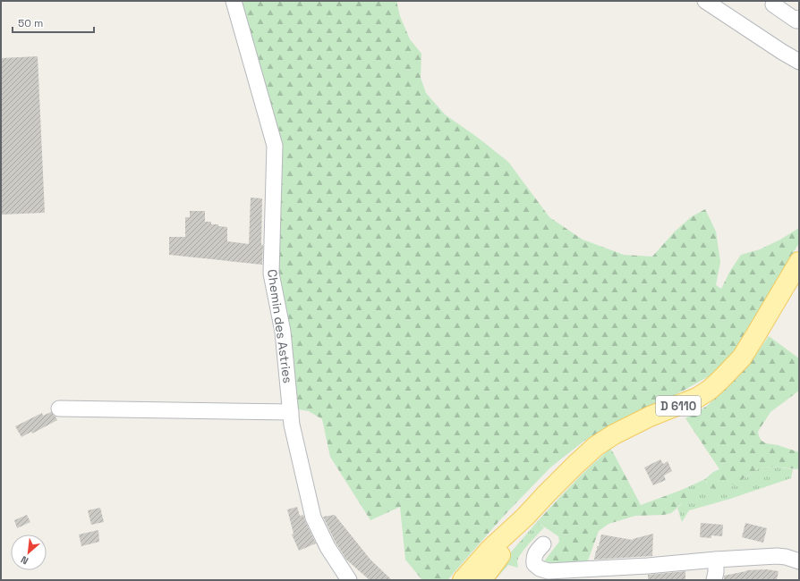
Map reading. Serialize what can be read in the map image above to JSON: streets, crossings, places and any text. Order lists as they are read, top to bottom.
{
  "streets": {
    "main road": ["D 6110"],
    "street": ["Chemin des Astries"]
  },
  "scale_bar": "50 m",
  "north": "bottom left"
}
